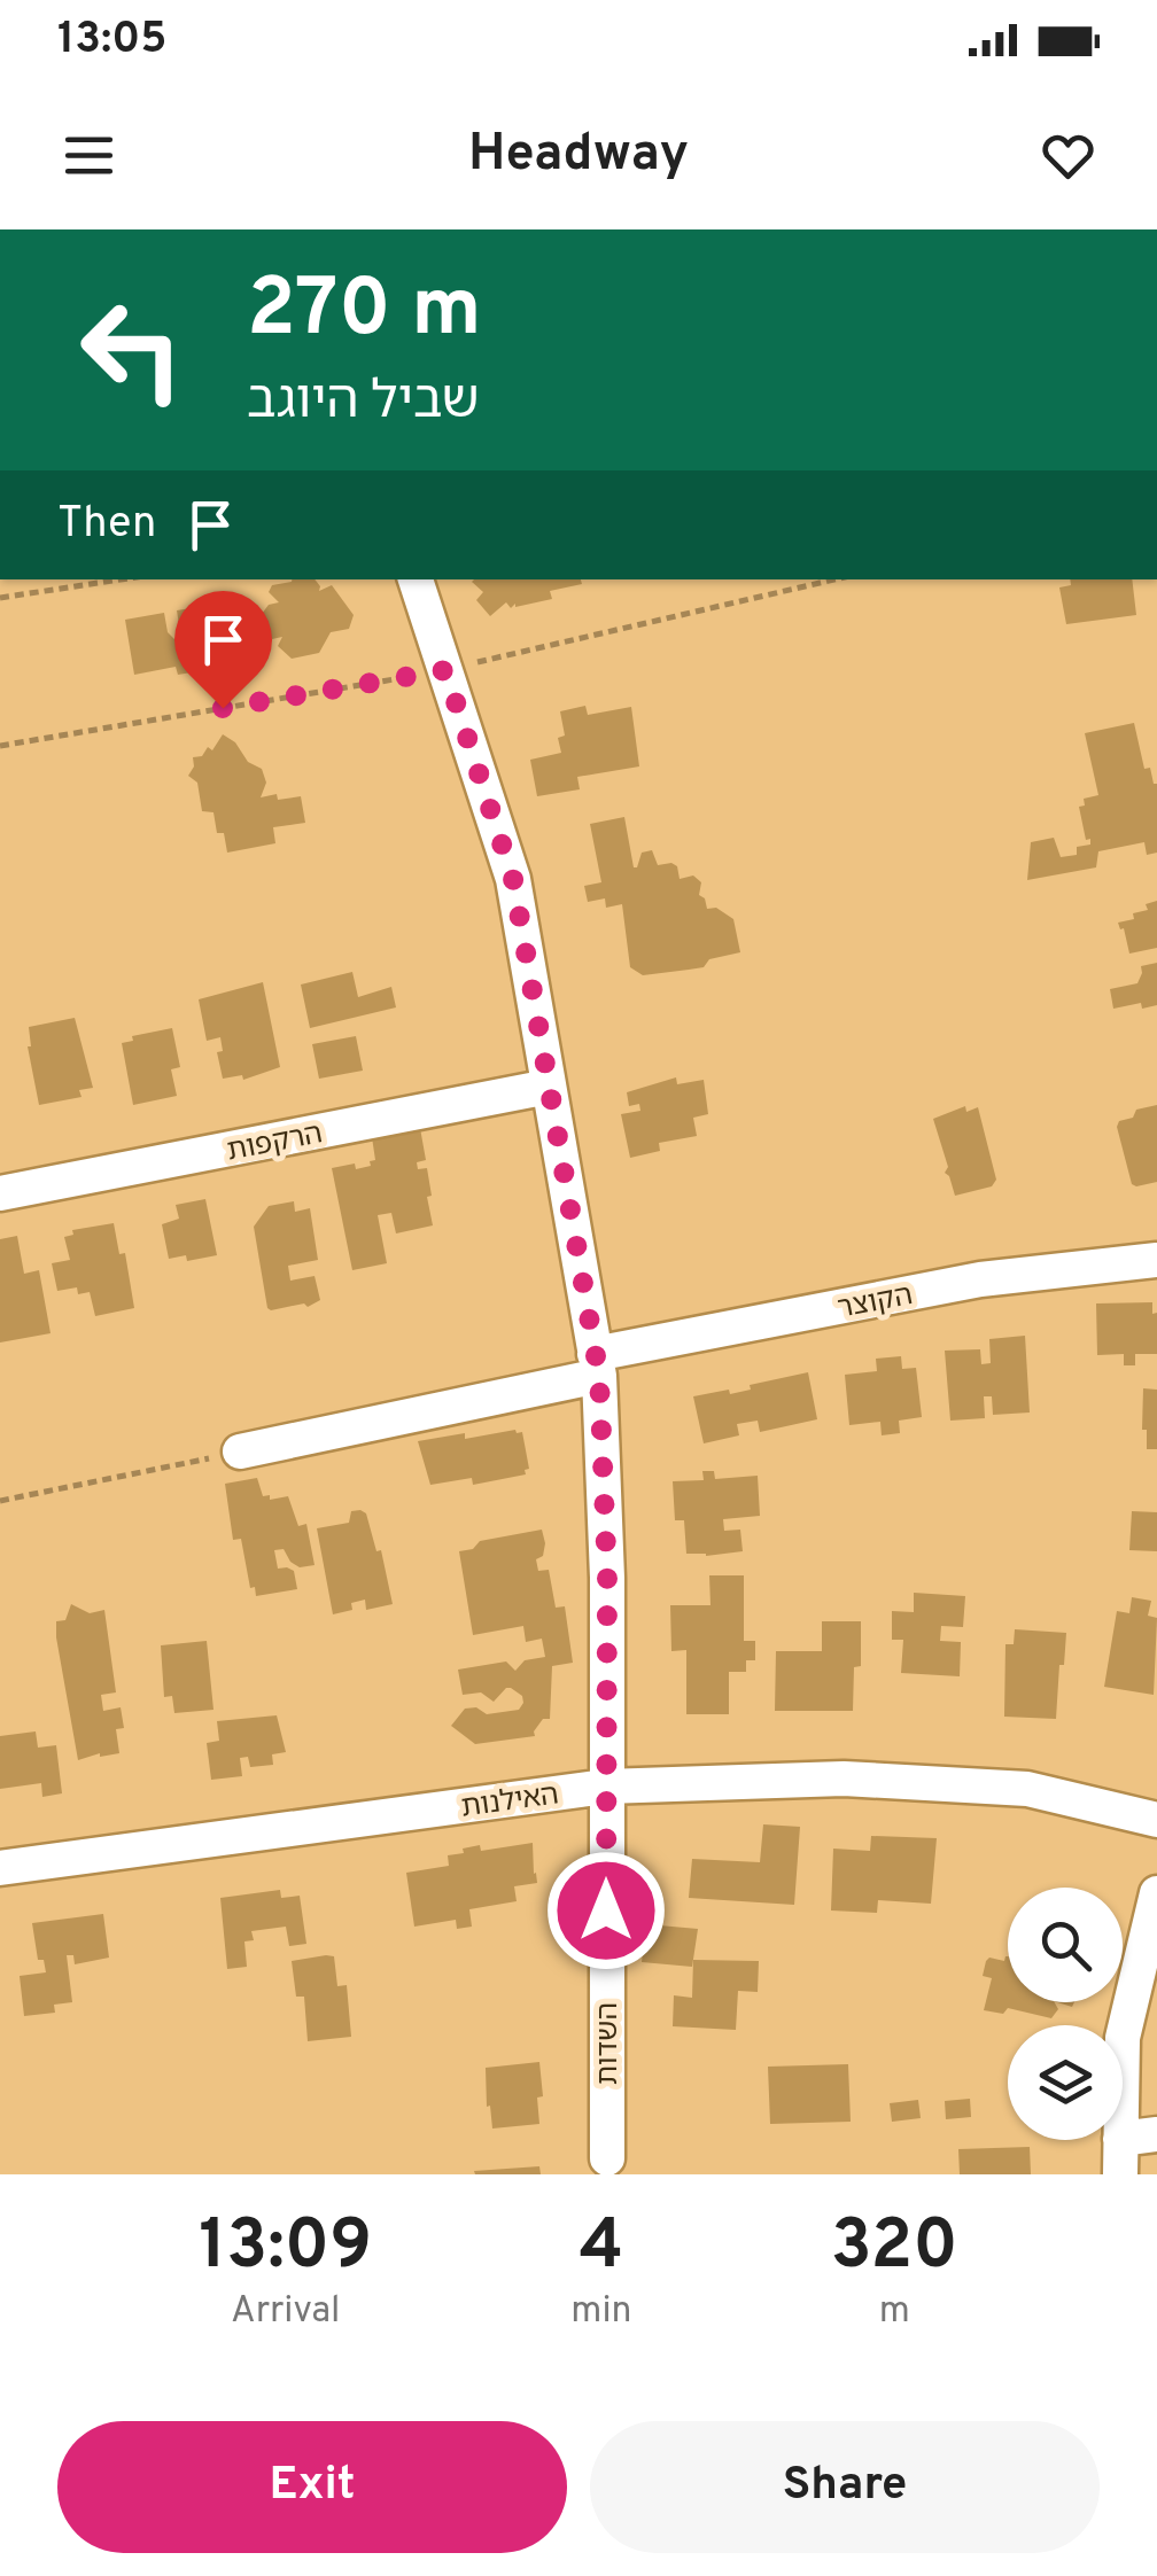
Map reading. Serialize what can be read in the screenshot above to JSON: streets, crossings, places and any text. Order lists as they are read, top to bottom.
{
  "streets": {
    "street": [
      "הרקפות",
      "הקוצר",
      "האילנות",
      "השדות"
    ]
  },
  "crossings": [
    ["הרקפות", "השדות"],
    ["הקוצר", "השדות"],
    ["האילנות", "השדות"]
  ],
  "page": {
    "status": "13:05",
    "header": "Headway",
    "turn": ["270 m", "שביל היוגב"],
    "then": "Then",
    "eta": [
      "13:09",
      "Arrival",
      "4",
      "min",
      "320",
      "m"
    ],
    "buttons": ["Exit", "Share"]
  }
}
